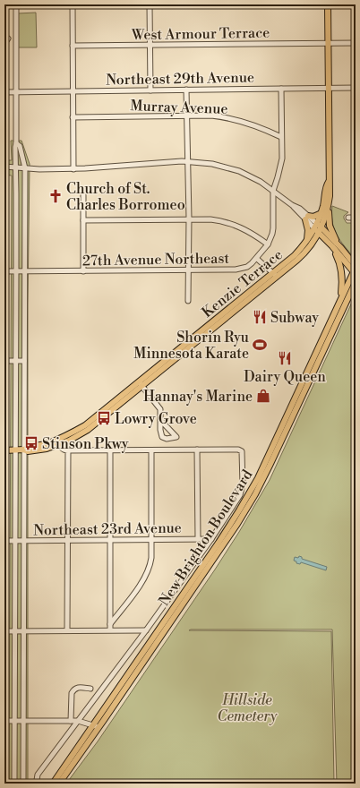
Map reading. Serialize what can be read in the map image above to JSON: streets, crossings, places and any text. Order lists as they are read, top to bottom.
{
  "streets": {
    "main road": ["Kenzie Terrace", "New Brighton Boulevard"],
    "street": [
      "West Armour Terrace",
      "Northeast 29th Avenue",
      "Murray Avenue",
      "27th Avenue Northeast",
      "Northeast 23rd Avenue"
    ]
  },
  "crossings": [
    ["Northeast 23rd Avenue", "New Brighton Boulevard"]
  ],
  "parks": ["Hillside Cemetery"],
  "places": {
    "church": ["Church of St. Charles Borromeo"],
    "restaurant": ["Subway", "Dairy Queen"],
    "sports": ["Shorin Ryu Minnesota Karate"],
    "shop": ["Hannay's Marine"],
    "bus stop": ["Lowry Grove", "Stinson Pkwy"]
  }
}
